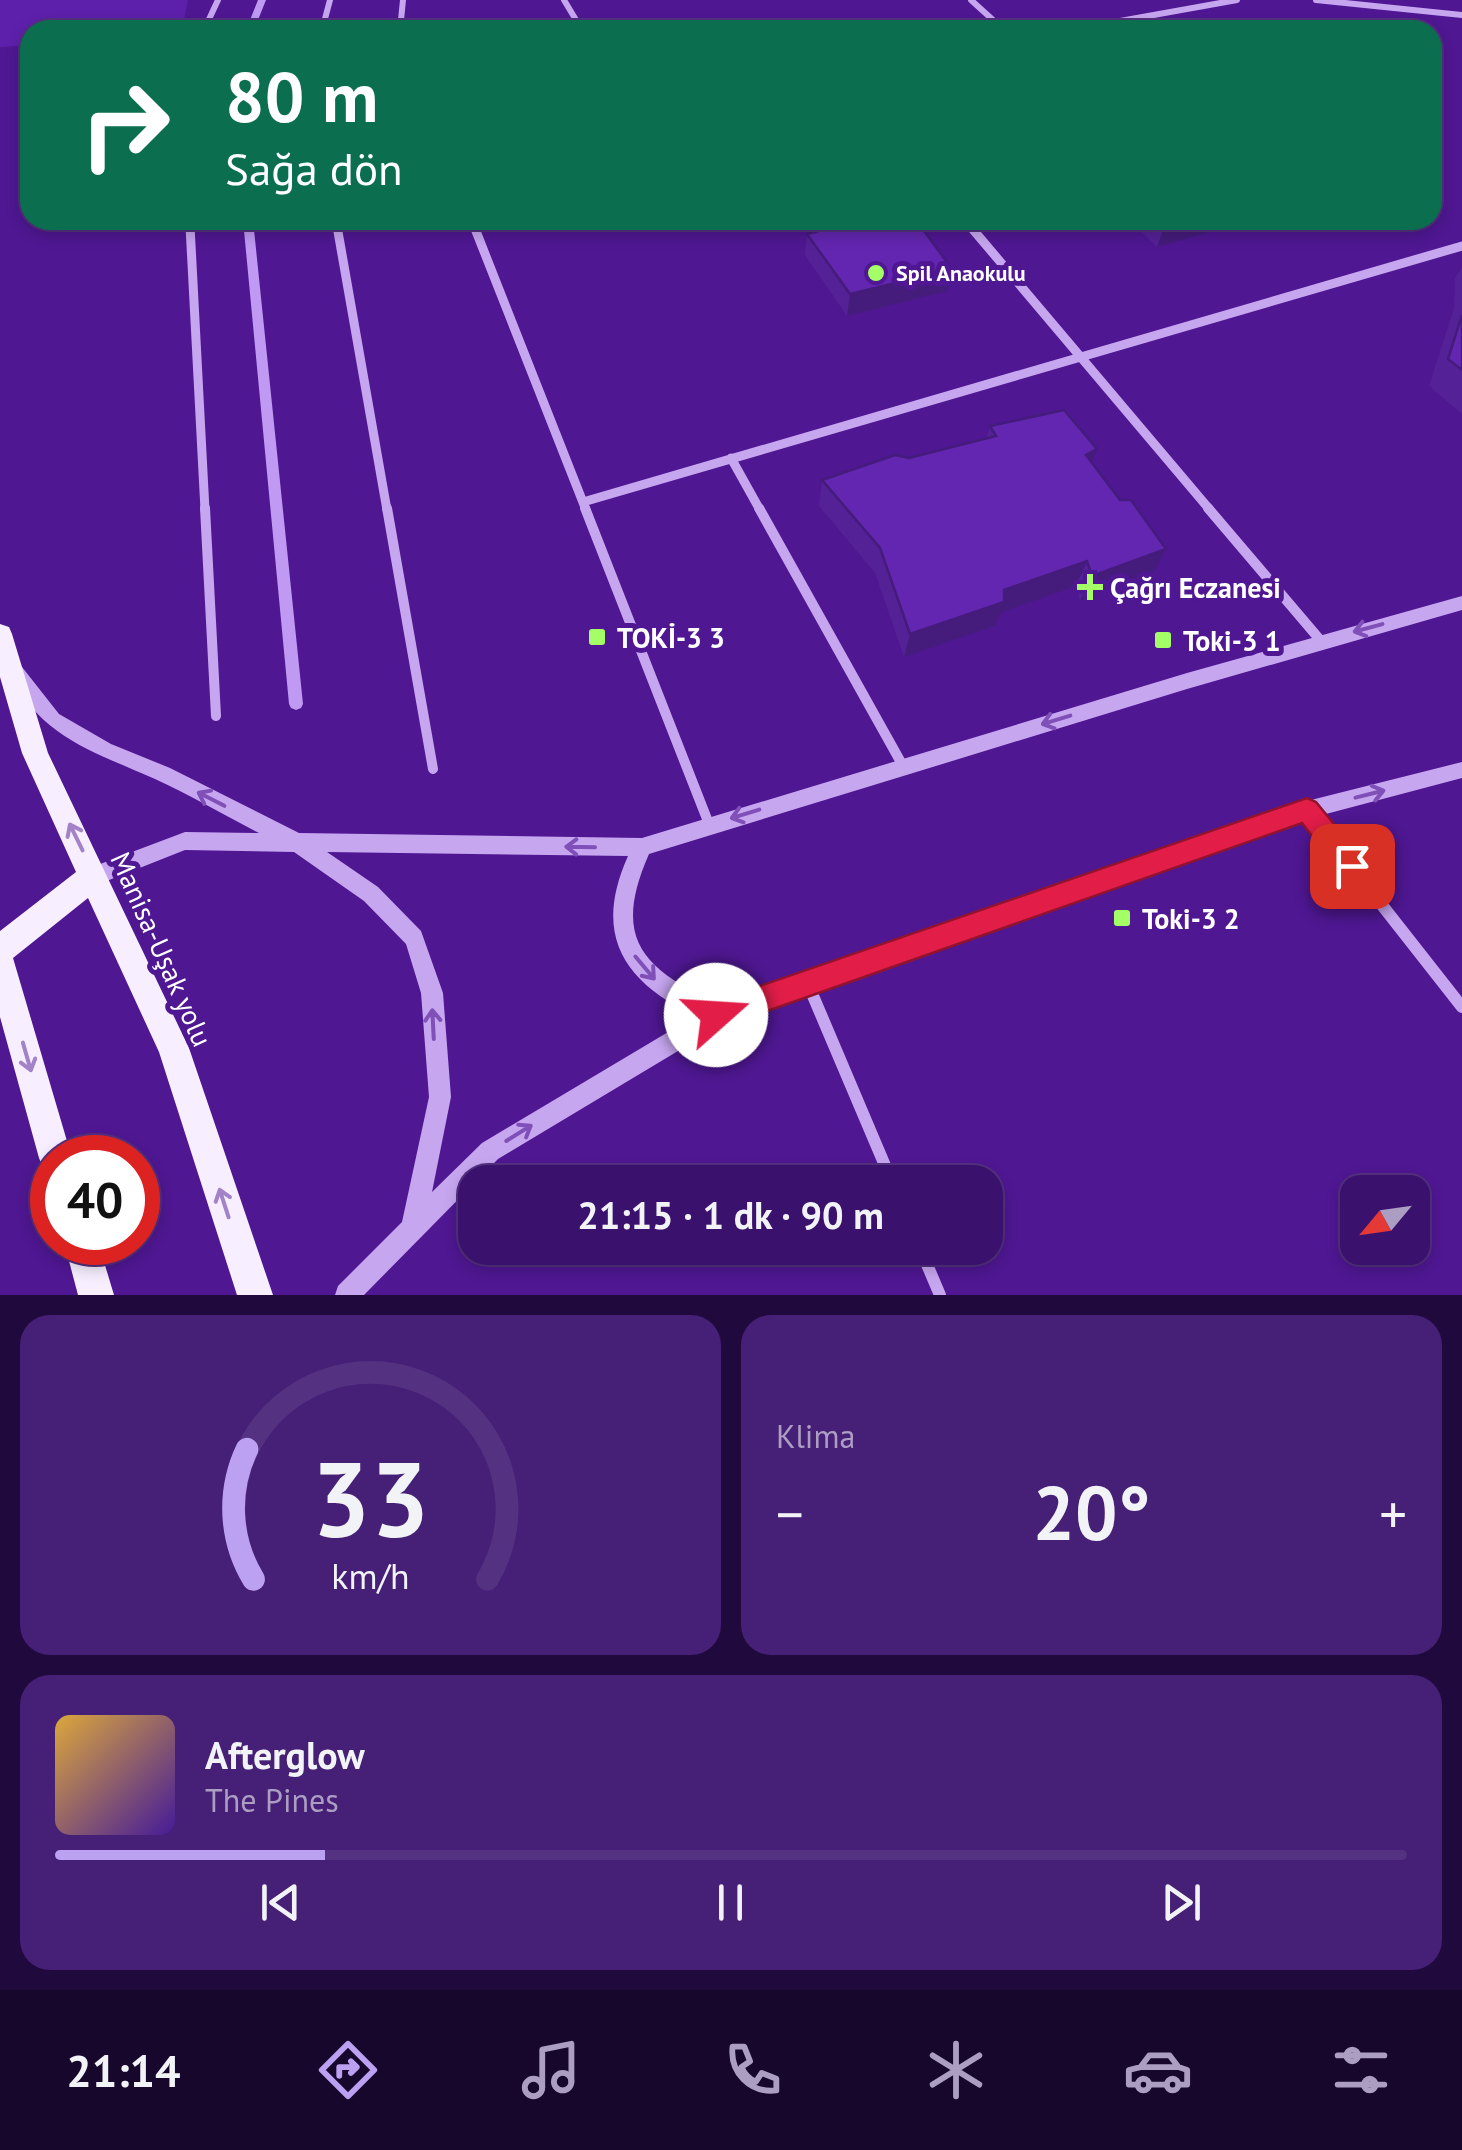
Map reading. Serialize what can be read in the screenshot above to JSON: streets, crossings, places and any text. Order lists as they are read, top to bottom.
{
  "streets": {
    "main road": ["Manisa-Uşak yolu"]
  },
  "places": {
    "other": ["Spil Anaokulu"],
    "health": ["Çağrı Eczanesi"],
    "transit": ["TOKİ-3 3", "Toki-3 1", "Toki-3 2"]
  },
  "north": "bottom left",
  "page": {
    "turn": ["80 m", "Sağa dön"],
    "limit": "40",
    "trip": "21:15 · 1 dk · 90 m",
    "tile": "Klima",
    "heat": ["−", "20°", "+"],
    "song": ["Afterglow", "The Pines"],
    "tabs": "21:14",
    "gauge": ["33", "km/h"]
  }
}
